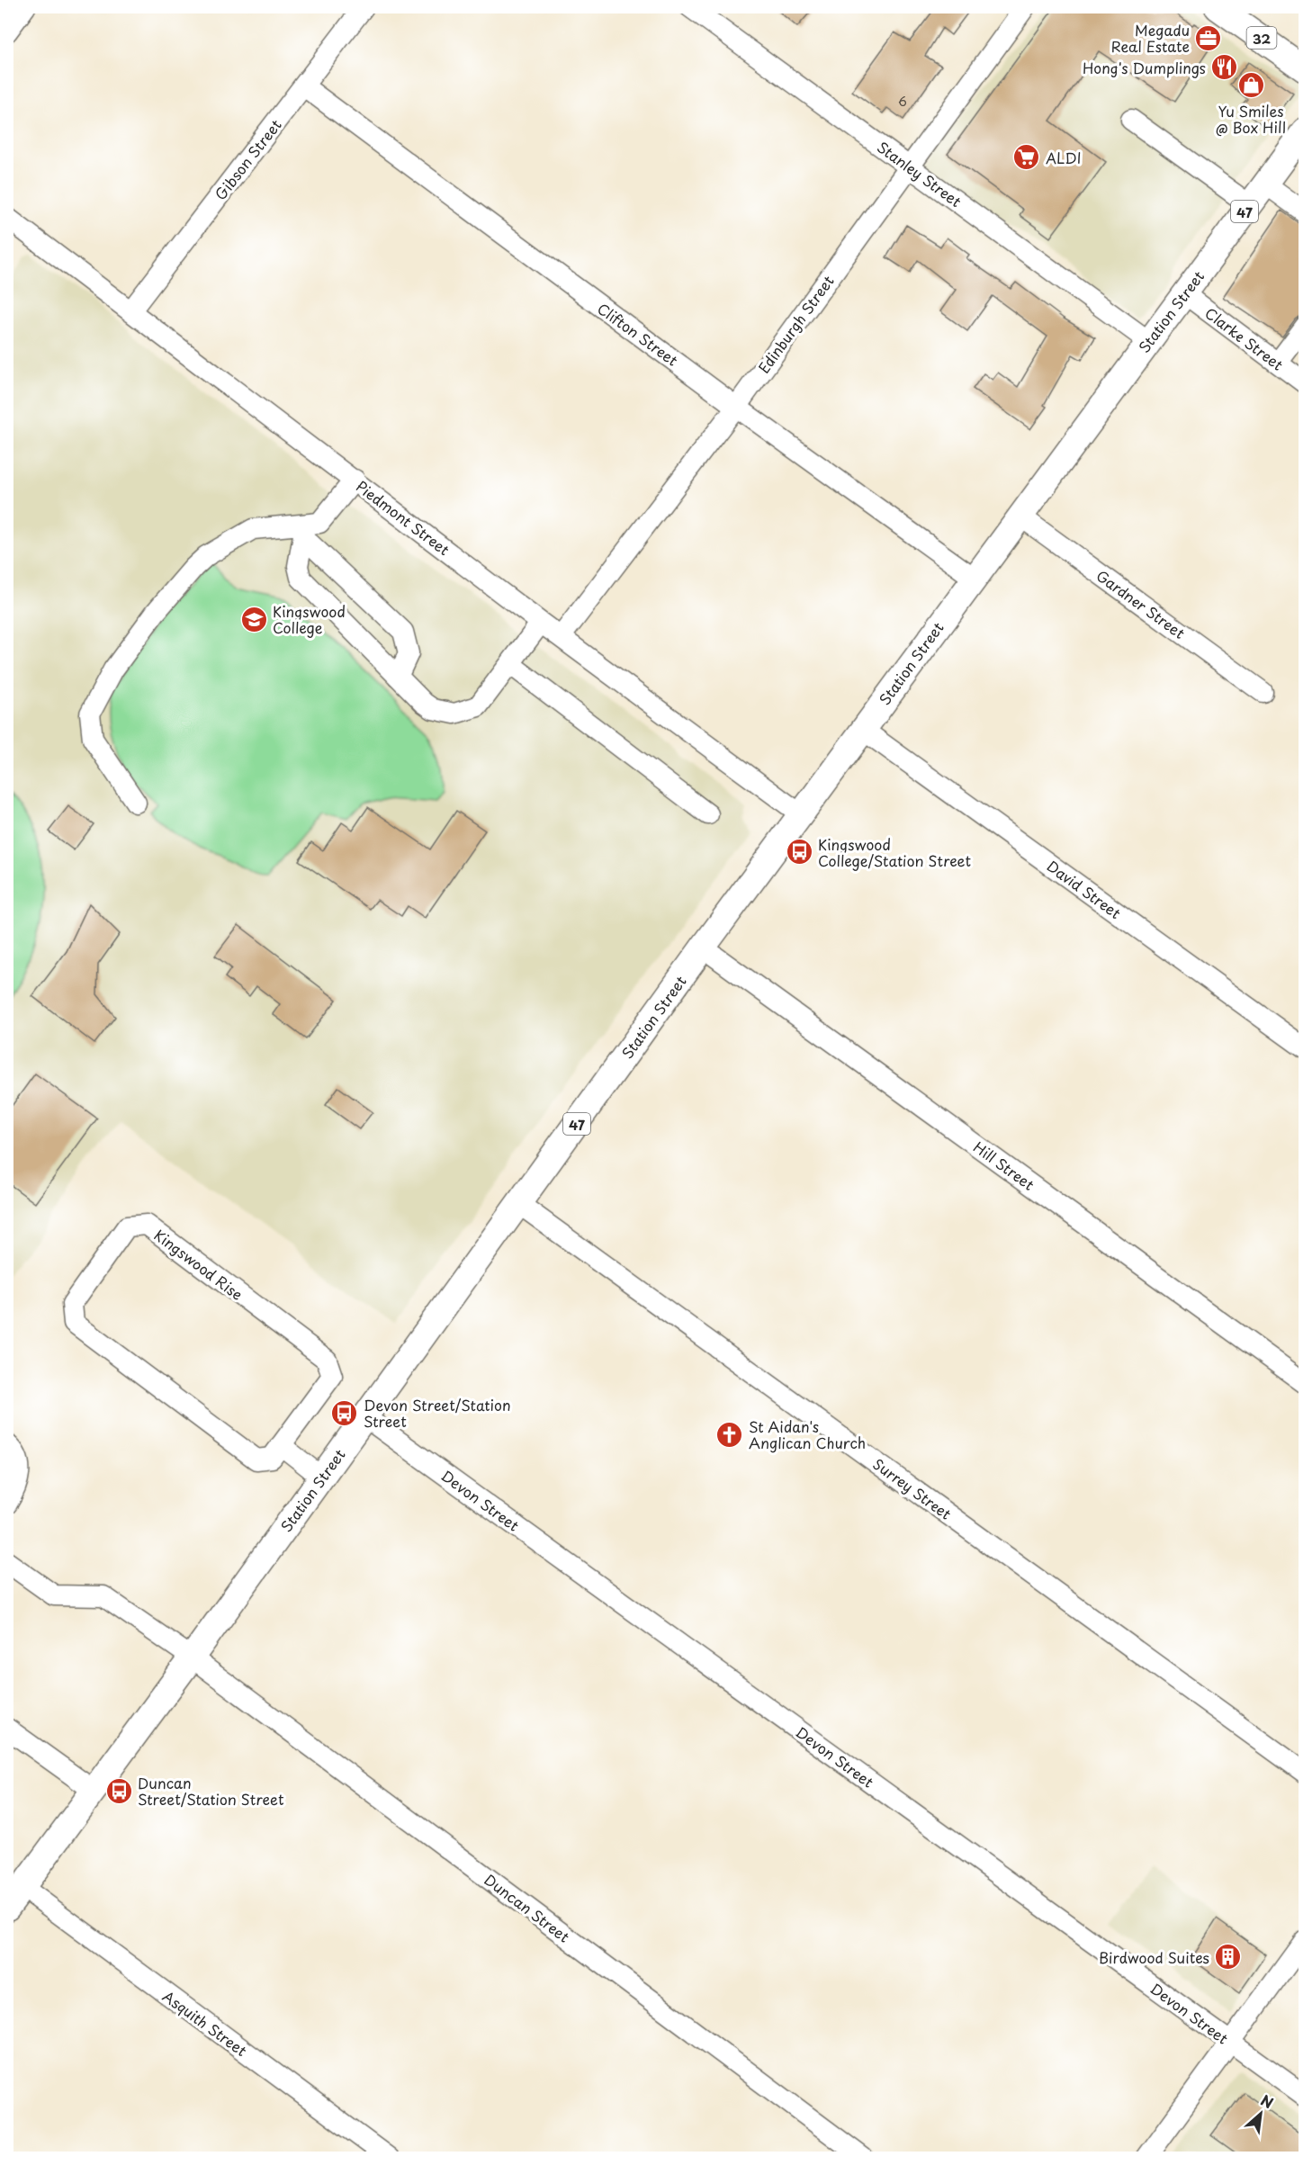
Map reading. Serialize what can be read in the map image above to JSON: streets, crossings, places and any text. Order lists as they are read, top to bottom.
{
  "streets": {
    "main road": ["32", "47", "Station Street"],
    "street": [
      "Gibson Street",
      "Stanley Street",
      "Edinburgh Street",
      "Clifton Street",
      "Clarke Street",
      "Piedmont Street",
      "Gardner Street",
      "David Street",
      "Hill Street",
      "Kingswood Rise",
      "Surrey Street",
      "Devon Street",
      "Duncan Street",
      "Asquith Street"
    ]
  },
  "crossings": [
    ["Gibson Street", "Clifton Street"],
    ["Gibson Street", "Piedmont Street"],
    ["Stanley Street", "Station Street"],
    ["Stanley Street", "Edinburgh Street"],
    ["Station Street", "Clifton Street"],
    ["Station Street", "Clarke Street"],
    ["Station Street", "Piedmont Street"],
    ["Station Street", "Gardner Street"],
    ["Station Street", "David Street"],
    ["Station Street", "Hill Street"],
    ["Station Street", "Surrey Street"],
    ["Station Street", "Devon Street"],
    ["Station Street", "Duncan Street"],
    ["Station Street", "Asquith Street"],
    ["Edinburgh Street", "Clifton Street"],
    ["Edinburgh Street", "Piedmont Street"]
  ],
  "places": {
    "office": ["Megadu Real Estate"],
    "restaurant": ["Hong's Dumplings"],
    "shop": ["Yu Smiles @ Box Hill"],
    "supermarket": ["ALDI"],
    "school or university": ["Kingswood College"],
    "bus stop": ["Kingswood College/Station Street", "Devon Street/Station Street", "Duncan Street/Station Street"],
    "church": ["St Aidan's Anglican Church"],
    "building": ["Birdwood Suites"]
  },
  "house_numbers": ["6"],
  "north": "top right"
}
